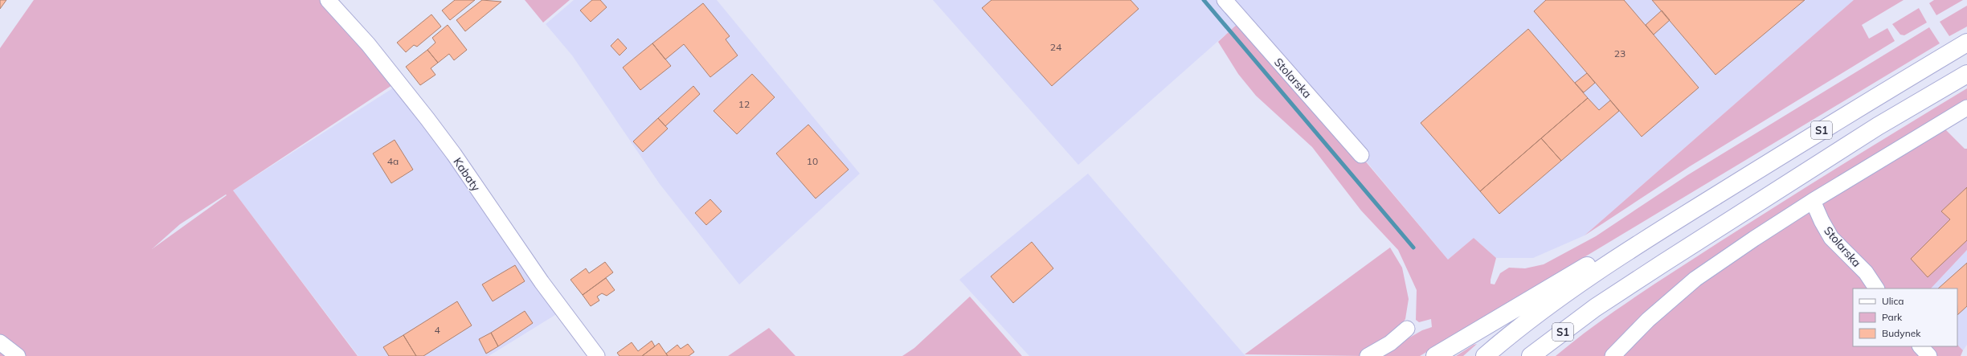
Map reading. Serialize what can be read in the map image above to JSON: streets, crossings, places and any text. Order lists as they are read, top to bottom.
{
  "streets": {
    "highway": ["S1"],
    "street": ["Stolarska", "Kabaty"]
  },
  "house_numbers": [
    "24",
    "23",
    "12",
    "4a",
    "10",
    "4"
  ],
  "legend": ["Ulica", "Park", "Budynek"]
}
